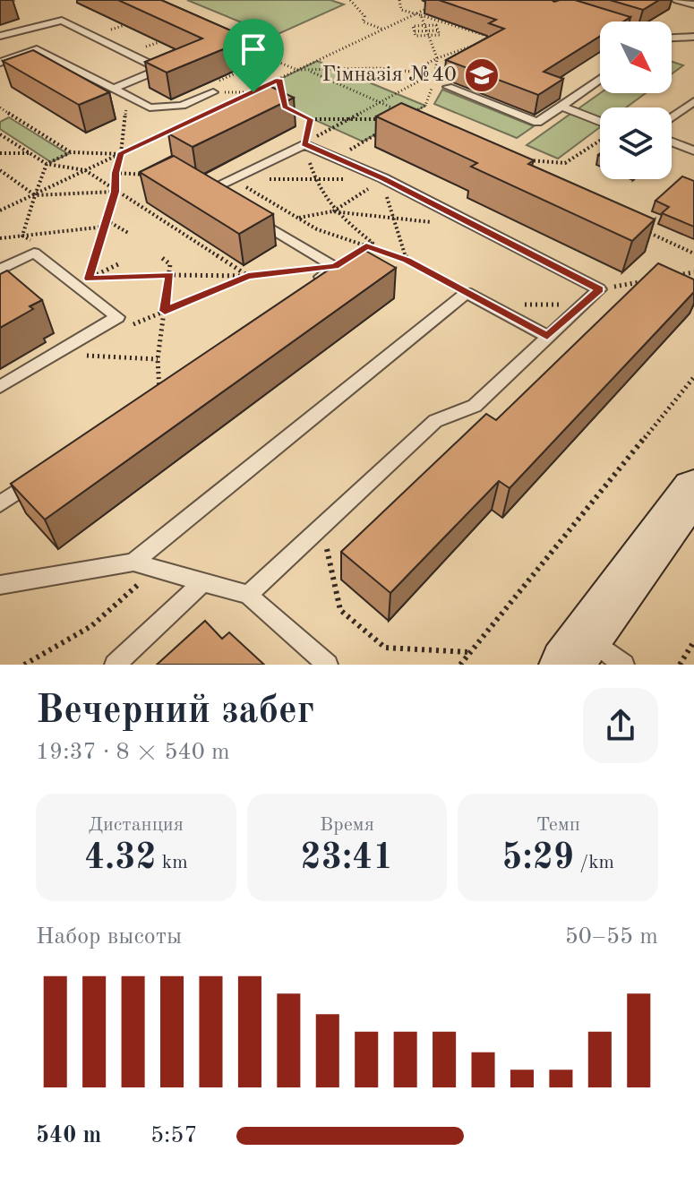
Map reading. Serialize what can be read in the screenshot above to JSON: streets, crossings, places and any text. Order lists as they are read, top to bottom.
{
  "places": {
    "school or university": ["Гімназія №40"]
  },
  "north": "bottom right",
  "page": {
    "heading": ["Вечерний забег", "19:37 · 8 × 540 m"],
    "stats": [
      ["Дистанция", "4.32 km"],
      ["Время", "23:41"],
      ["Темп", "5:29 /km"]
    ],
    "chart": ["Набор высоты", "50–55 m"],
    "list": [
      {
        "name": "540 m",
        "note": "5:57"
      }
    ]
  }
}
